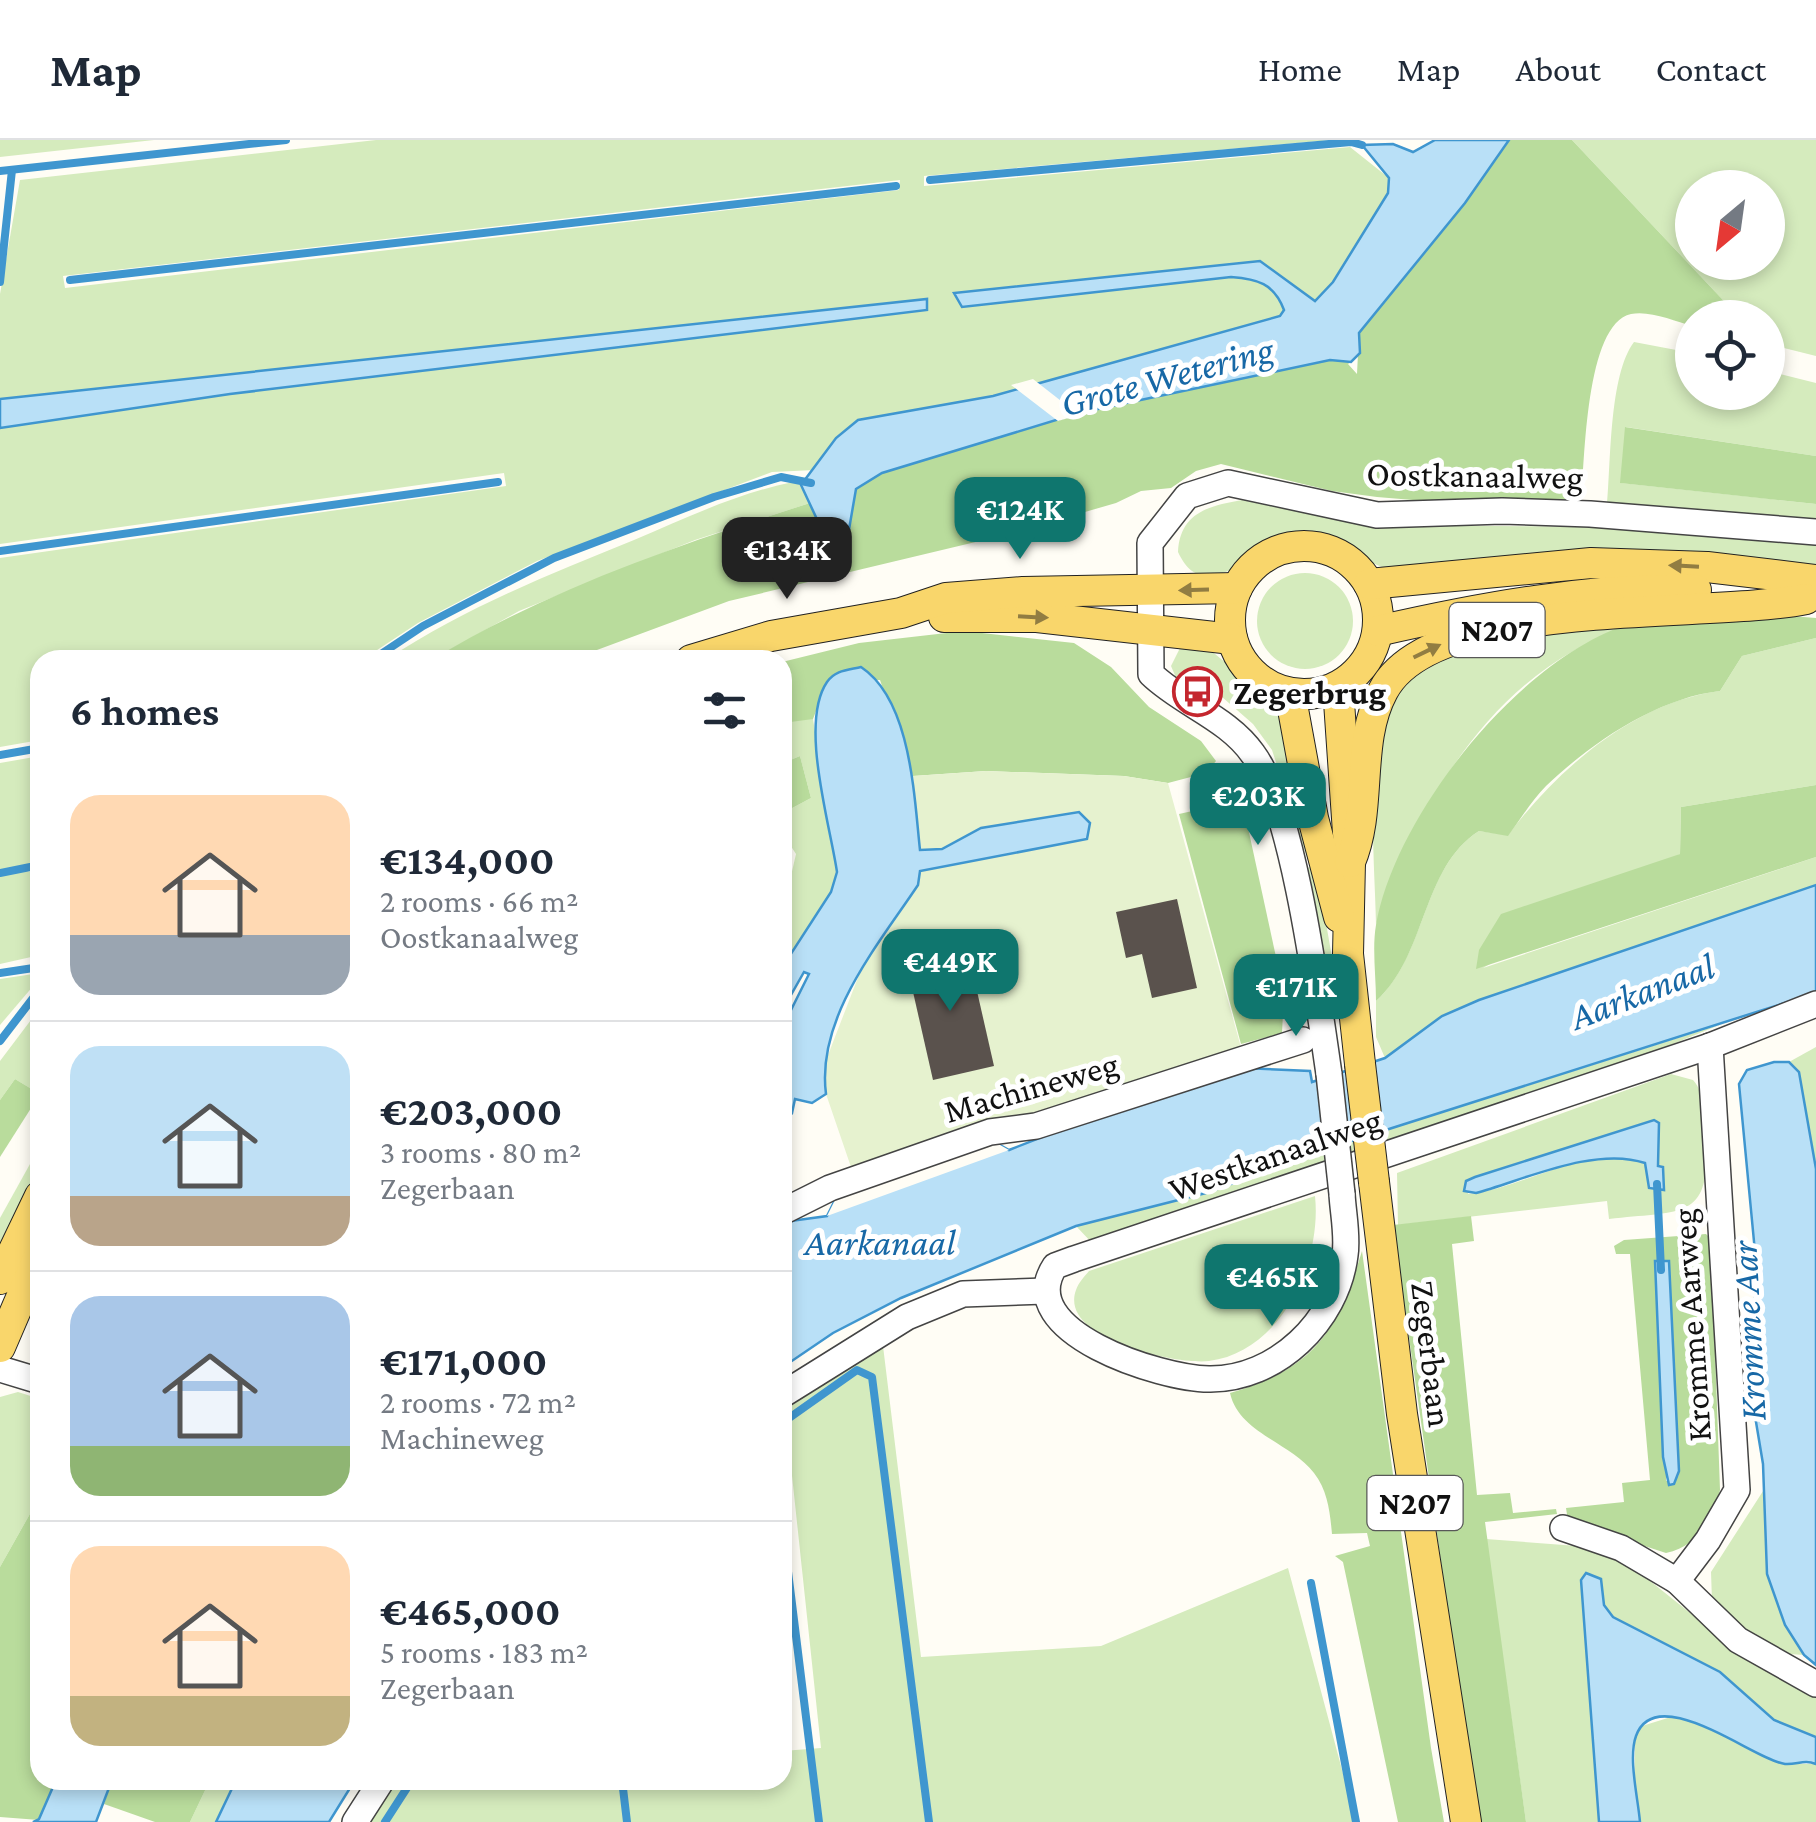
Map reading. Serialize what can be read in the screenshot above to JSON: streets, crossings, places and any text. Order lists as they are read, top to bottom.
{
  "streets": {
    "main road": ["N207", "Zegerbaan"],
    "street": [
      "Oostkanaalweg",
      "Machineweg",
      "Westkanaalweg",
      "Kromme Aarweg"
    ]
  },
  "crossings": [
    ["N207", "Zegerbaan"],
    ["Westkanaalweg", "Kromme Aarweg"]
  ],
  "water": ["Grote Wetering", "Aarkanaal", "Kromme Aar"],
  "places": {
    "bus stop": ["Zegerbrug"]
  },
  "north": "bottom left",
  "page": {
    "header": "Map",
    "nav": [
      "Home",
      "Map",
      "About",
      "Contact"
    ],
    "price": [
      "€124K",
      "€134K",
      "€203K",
      "€449K",
      "€171K",
      "€465K"
    ],
    "heading": "6 homes",
    "list": [
      {
        "name": "€134,000",
        "note": "2 rooms · 66 m² · Oostkanaalweg"
      },
      {
        "name": "€203,000",
        "note": "3 rooms · 80 m² · Zegerbaan"
      },
      {
        "name": "€171,000",
        "note": "2 rooms · 72 m² · Machineweg"
      },
      {
        "name": "€465,000",
        "note": "5 rooms · 183 m² · Zegerbaan"
      }
    ]
  }
}
